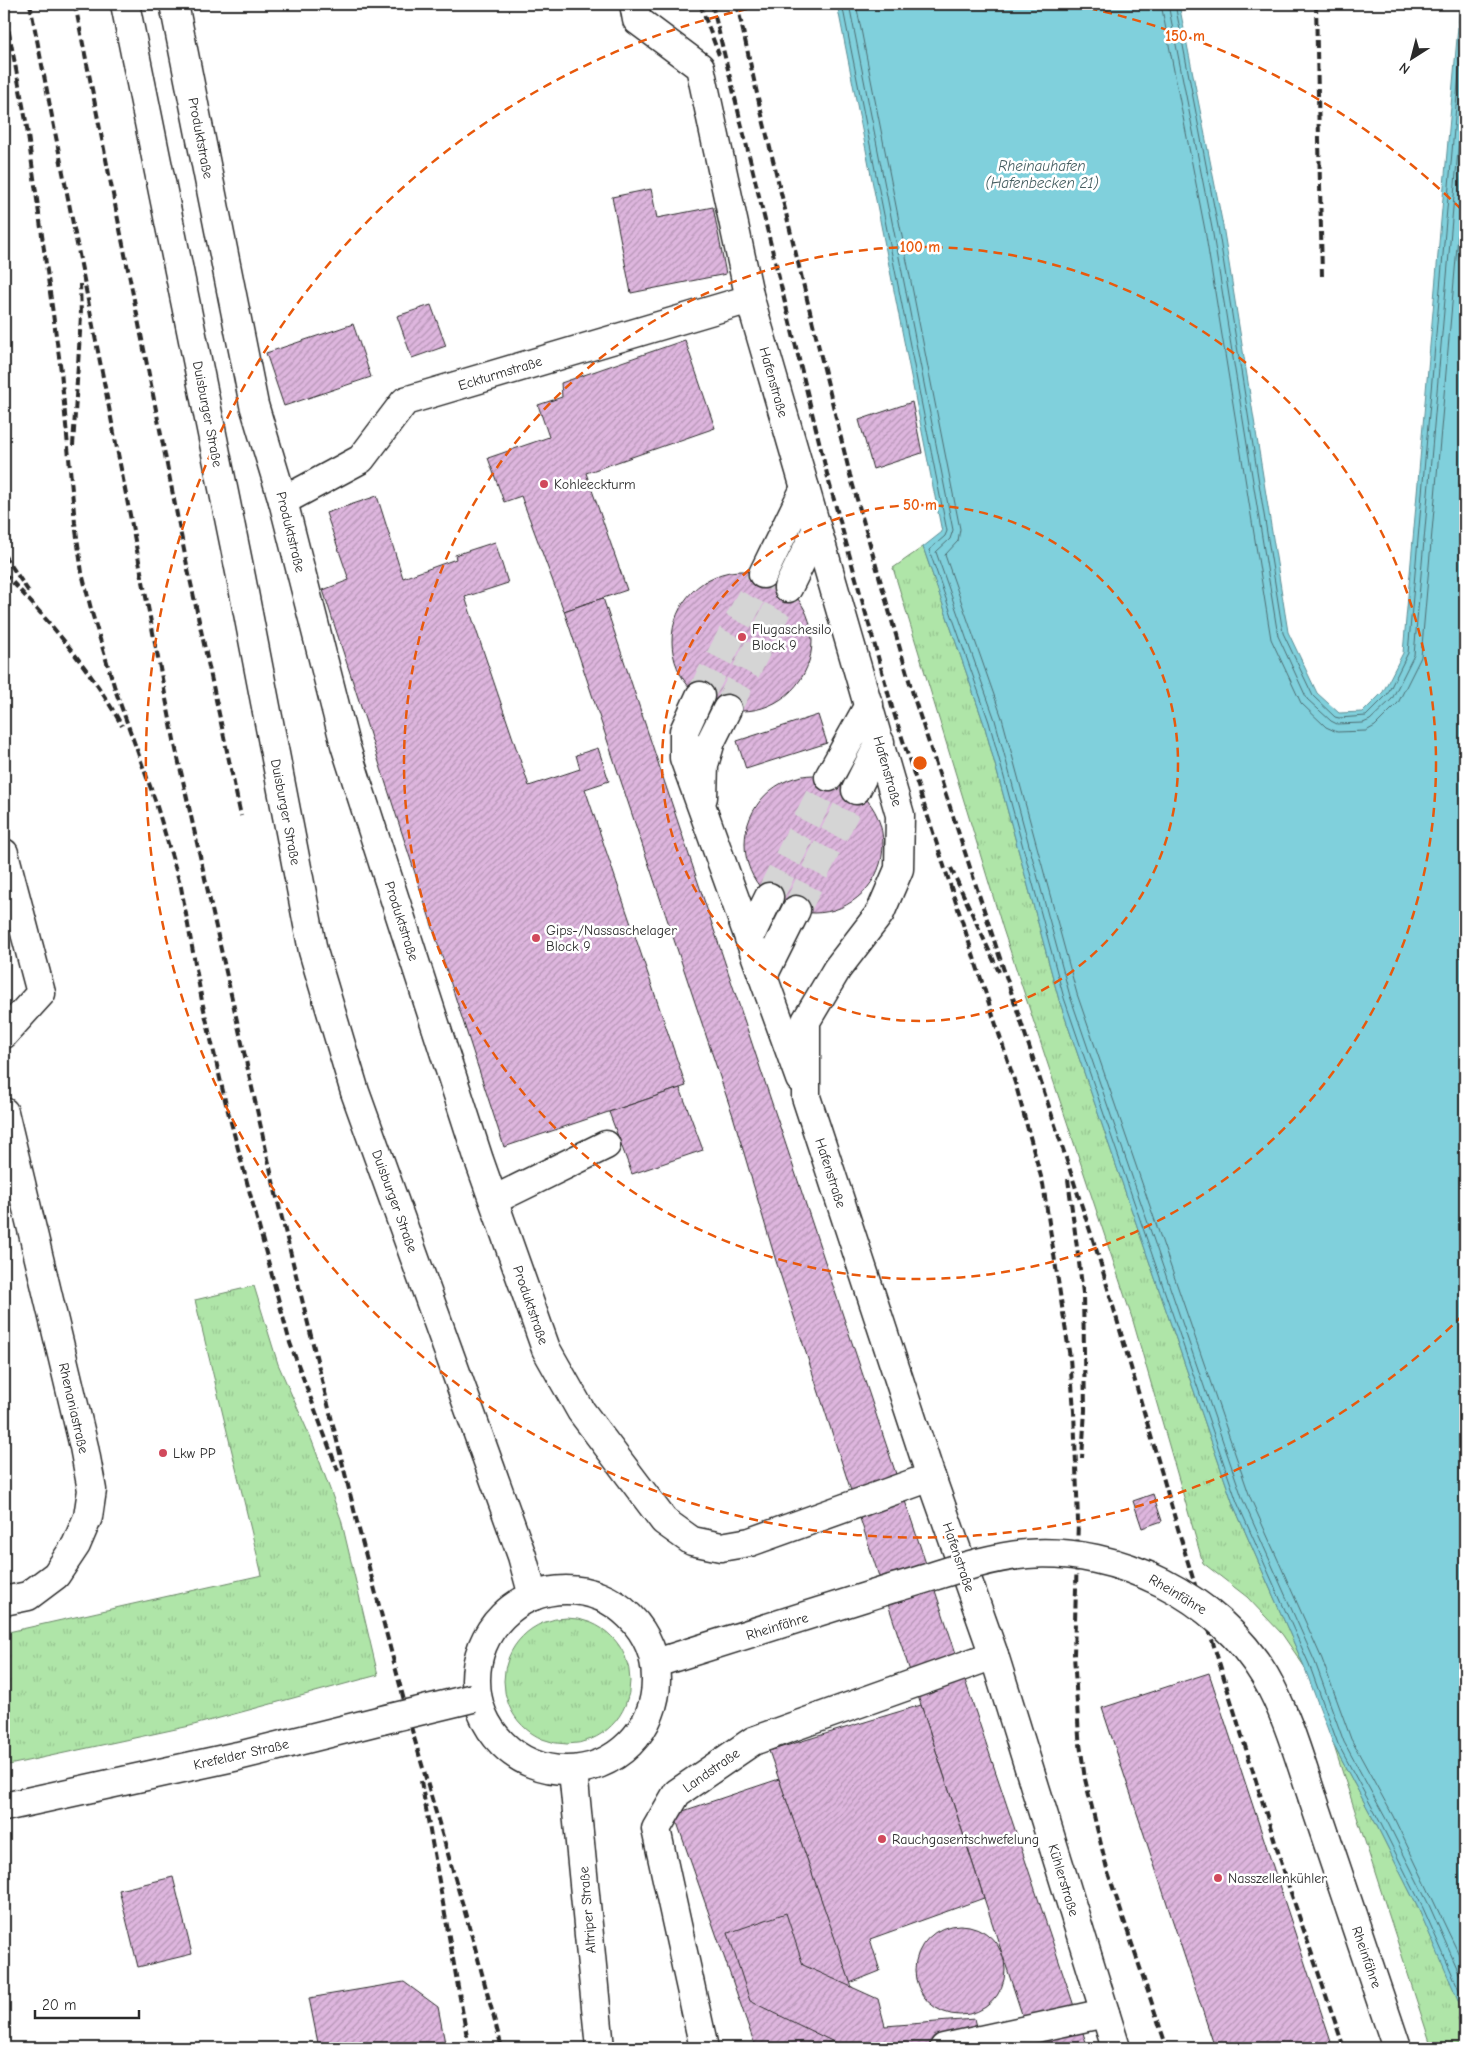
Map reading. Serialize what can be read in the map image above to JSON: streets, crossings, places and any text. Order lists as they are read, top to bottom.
{
  "streets": {
    "street": [
      "Produktstraße",
      "Eckturmstraße",
      "Hafenstraße",
      "Duisburger Straße",
      "Rhenaniastraße",
      "Rheinfähre",
      "Krefelder Straße",
      "Landstraße",
      "Kühlerstraße",
      "Altriper Straße"
    ]
  },
  "crossings": [
    ["Produktstraße", "Eckturmstraße"],
    ["Produktstraße", "Hafenstraße"],
    ["Eckturmstraße", "Hafenstraße"],
    ["Hafenstraße", "Landstraße"],
    ["Hafenstraße", "Kühlerstraße"],
    ["Landstraße", "Kühlerstraße"]
  ],
  "water": ["Rheinauhafen (Hafenbecken 21)"],
  "places": [
    "Kohleeckturm",
    "Flugaschesilo Block 9",
    "Gips-/Nassaschelager Block 9",
    "Lkw PP",
    "Rauchgasentschwefelung",
    "Nasszellenkühler"
  ],
  "scale_bar": "20 m",
  "north": "bottom left",
  "rings": ["150 m", "100 m", "50 m"]
}
